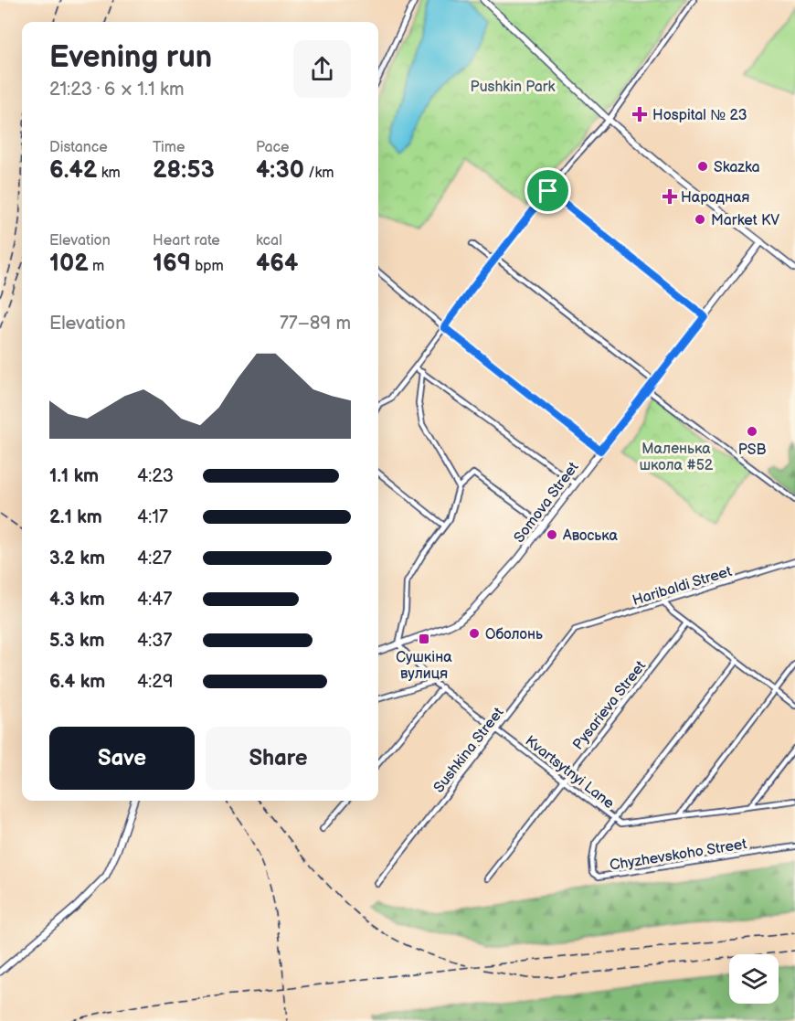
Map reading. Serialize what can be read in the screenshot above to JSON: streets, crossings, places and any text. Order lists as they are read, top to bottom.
{
  "streets": {
    "main road": ["Somova Street"],
    "street": [
      "Haribaldi Street",
      "Pysarieva Street",
      "Sushkina Street",
      "Kvartsytnyi Lane",
      "Chyzhevskoho Street"
    ]
  },
  "crossings": [
    ["Somova Street", "Kvartsytnyi Lane"],
    ["Haribaldi Street", "Sushkina Street"],
    ["Pysarieva Street", "Kvartsytnyi Lane"],
    ["Sushkina Street", "Kvartsytnyi Lane"],
    ["Kvartsytnyi Lane", "Chyzhevskoho Street"]
  ],
  "parks": ["Pushkin Park", "Маленька школа #52"],
  "places": {
    "health": ["Hospital № 23", "Народная"],
    "other": [
      "Skazka",
      "Market KV",
      "PSB",
      "Авоська",
      "Оболонь"
    ],
    "transit": ["Сушкіна вулиця"]
  },
  "page": {
    "heading": ["Evening run", "21:23 · 6 × 1.1 km"],
    "stats": [
      ["Distance", "6.42 km"],
      ["Time", "28:53"],
      ["Pace", "4:30 /km"],
      ["Elevation", "102 m"],
      ["Heart rate", "169 bpm"],
      ["kcal", "464"]
    ],
    "chart": ["Elevation", "77–89 m"],
    "list": [
      {
        "name": "1.1 km",
        "note": "4:23"
      },
      {
        "name": "2.1 km",
        "note": "4:17"
      },
      {
        "name": "3.2 km",
        "note": "4:27"
      },
      {
        "name": "4.3 km",
        "note": "4:47"
      },
      {
        "name": "5.3 km",
        "note": "4:37"
      },
      {
        "name": "6.4 km",
        "note": "4:29"
      }
    ],
    "buttons": ["Save", "Share"]
  }
}
